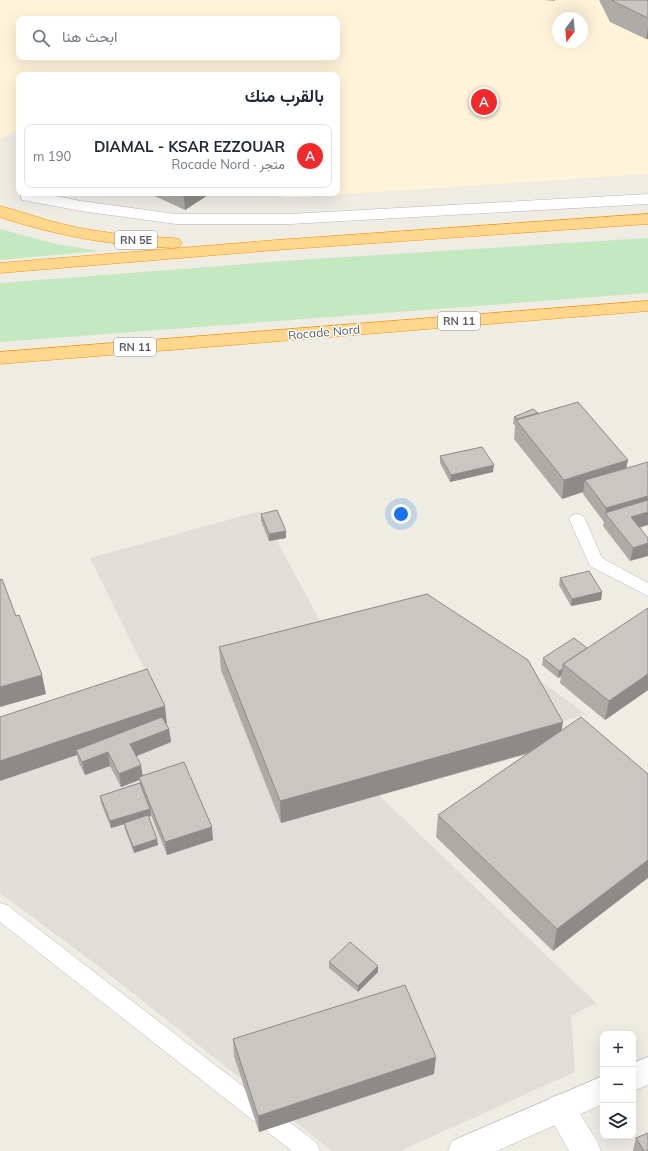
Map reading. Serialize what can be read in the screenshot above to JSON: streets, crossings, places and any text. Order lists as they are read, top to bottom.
{
  "streets": {
    "highway": ["RN 5E", "RN 11", "Rocade Nord"]
  },
  "north": "bottom",
  "page": {
    "search": "ابحث هنا",
    "heading": "بالقرب منك",
    "pins": "A",
    "list": [
      {
        "mark": "A",
        "name": "DIAMAL - KSAR EZZOUAR",
        "note": "متجر · Rocade Nord",
        "value": "190 m"
      }
    ],
    "map_buttons": ["+", "−"]
  }
}
